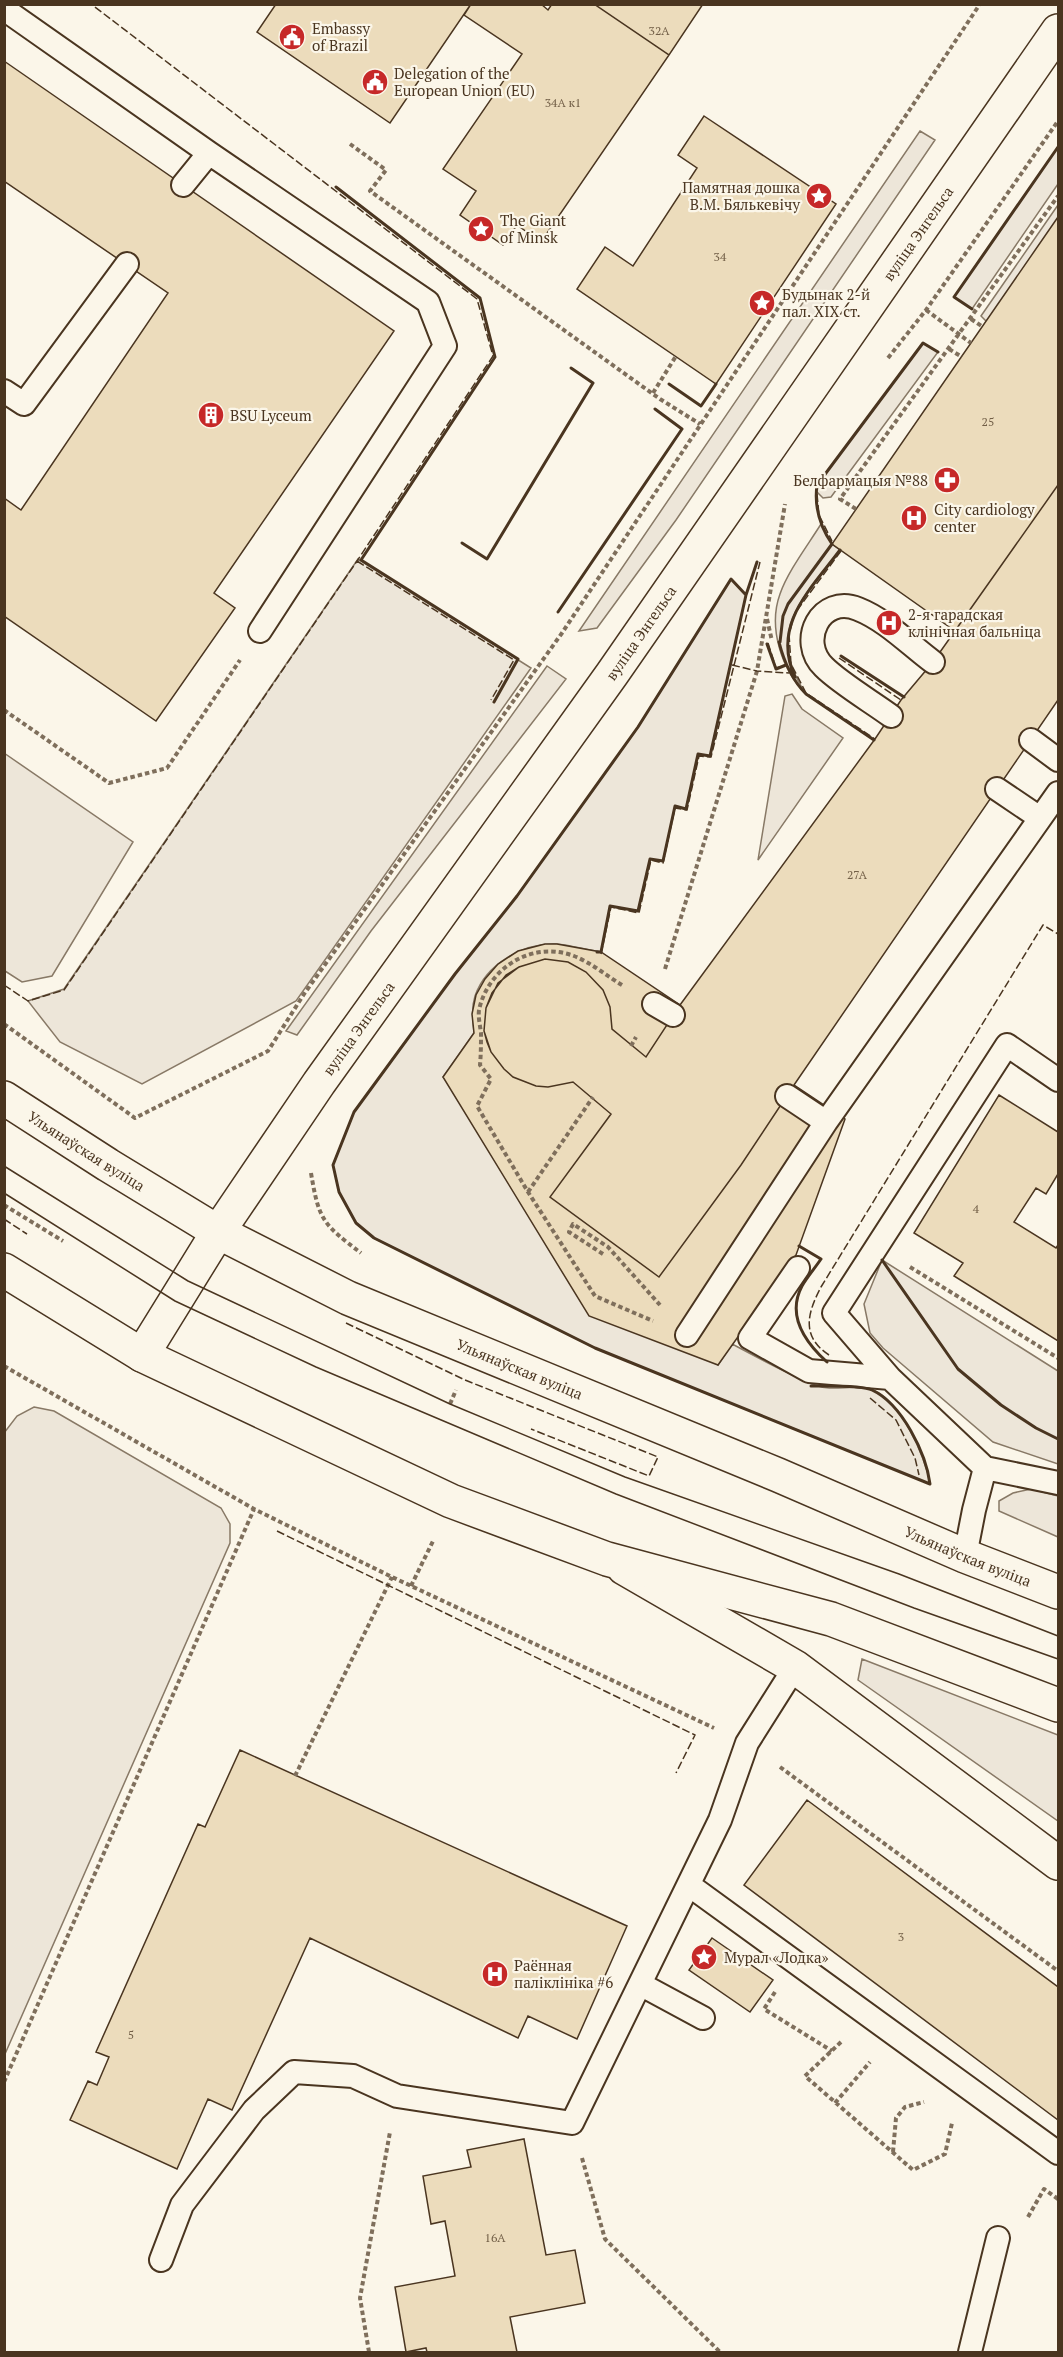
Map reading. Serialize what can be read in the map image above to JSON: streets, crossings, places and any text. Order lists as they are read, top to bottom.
{
  "streets": {
    "main road": ["вуліца Энгельса", "Ульянаўская вуліца"]
  },
  "crossings": [
    ["вуліца Энгельса", "Ульянаўская вуліца"]
  ],
  "places": {
    "public building": ["Embassy of Brazil", "Delegation of the European Union (EU)"],
    "place": [
      "Памятная дошка В.М. Бялькевічу",
      "The Giant of Minsk",
      "Будынак 2-й пал. ХІХ ст.",
      "Мурал «Лодка»"
    ],
    "building": ["BSU Lyceum"],
    "pharmacy": ["Белфармацыя №88"],
    "hospital": ["City cardiology center", "2-я гарадская клінічная бальніца", "Раённая паліклініка #6"]
  },
  "house_numbers": [
    "32А",
    "34А к1",
    "34",
    "25",
    "27А",
    "4",
    "3",
    "5",
    "16А"
  ]
}
